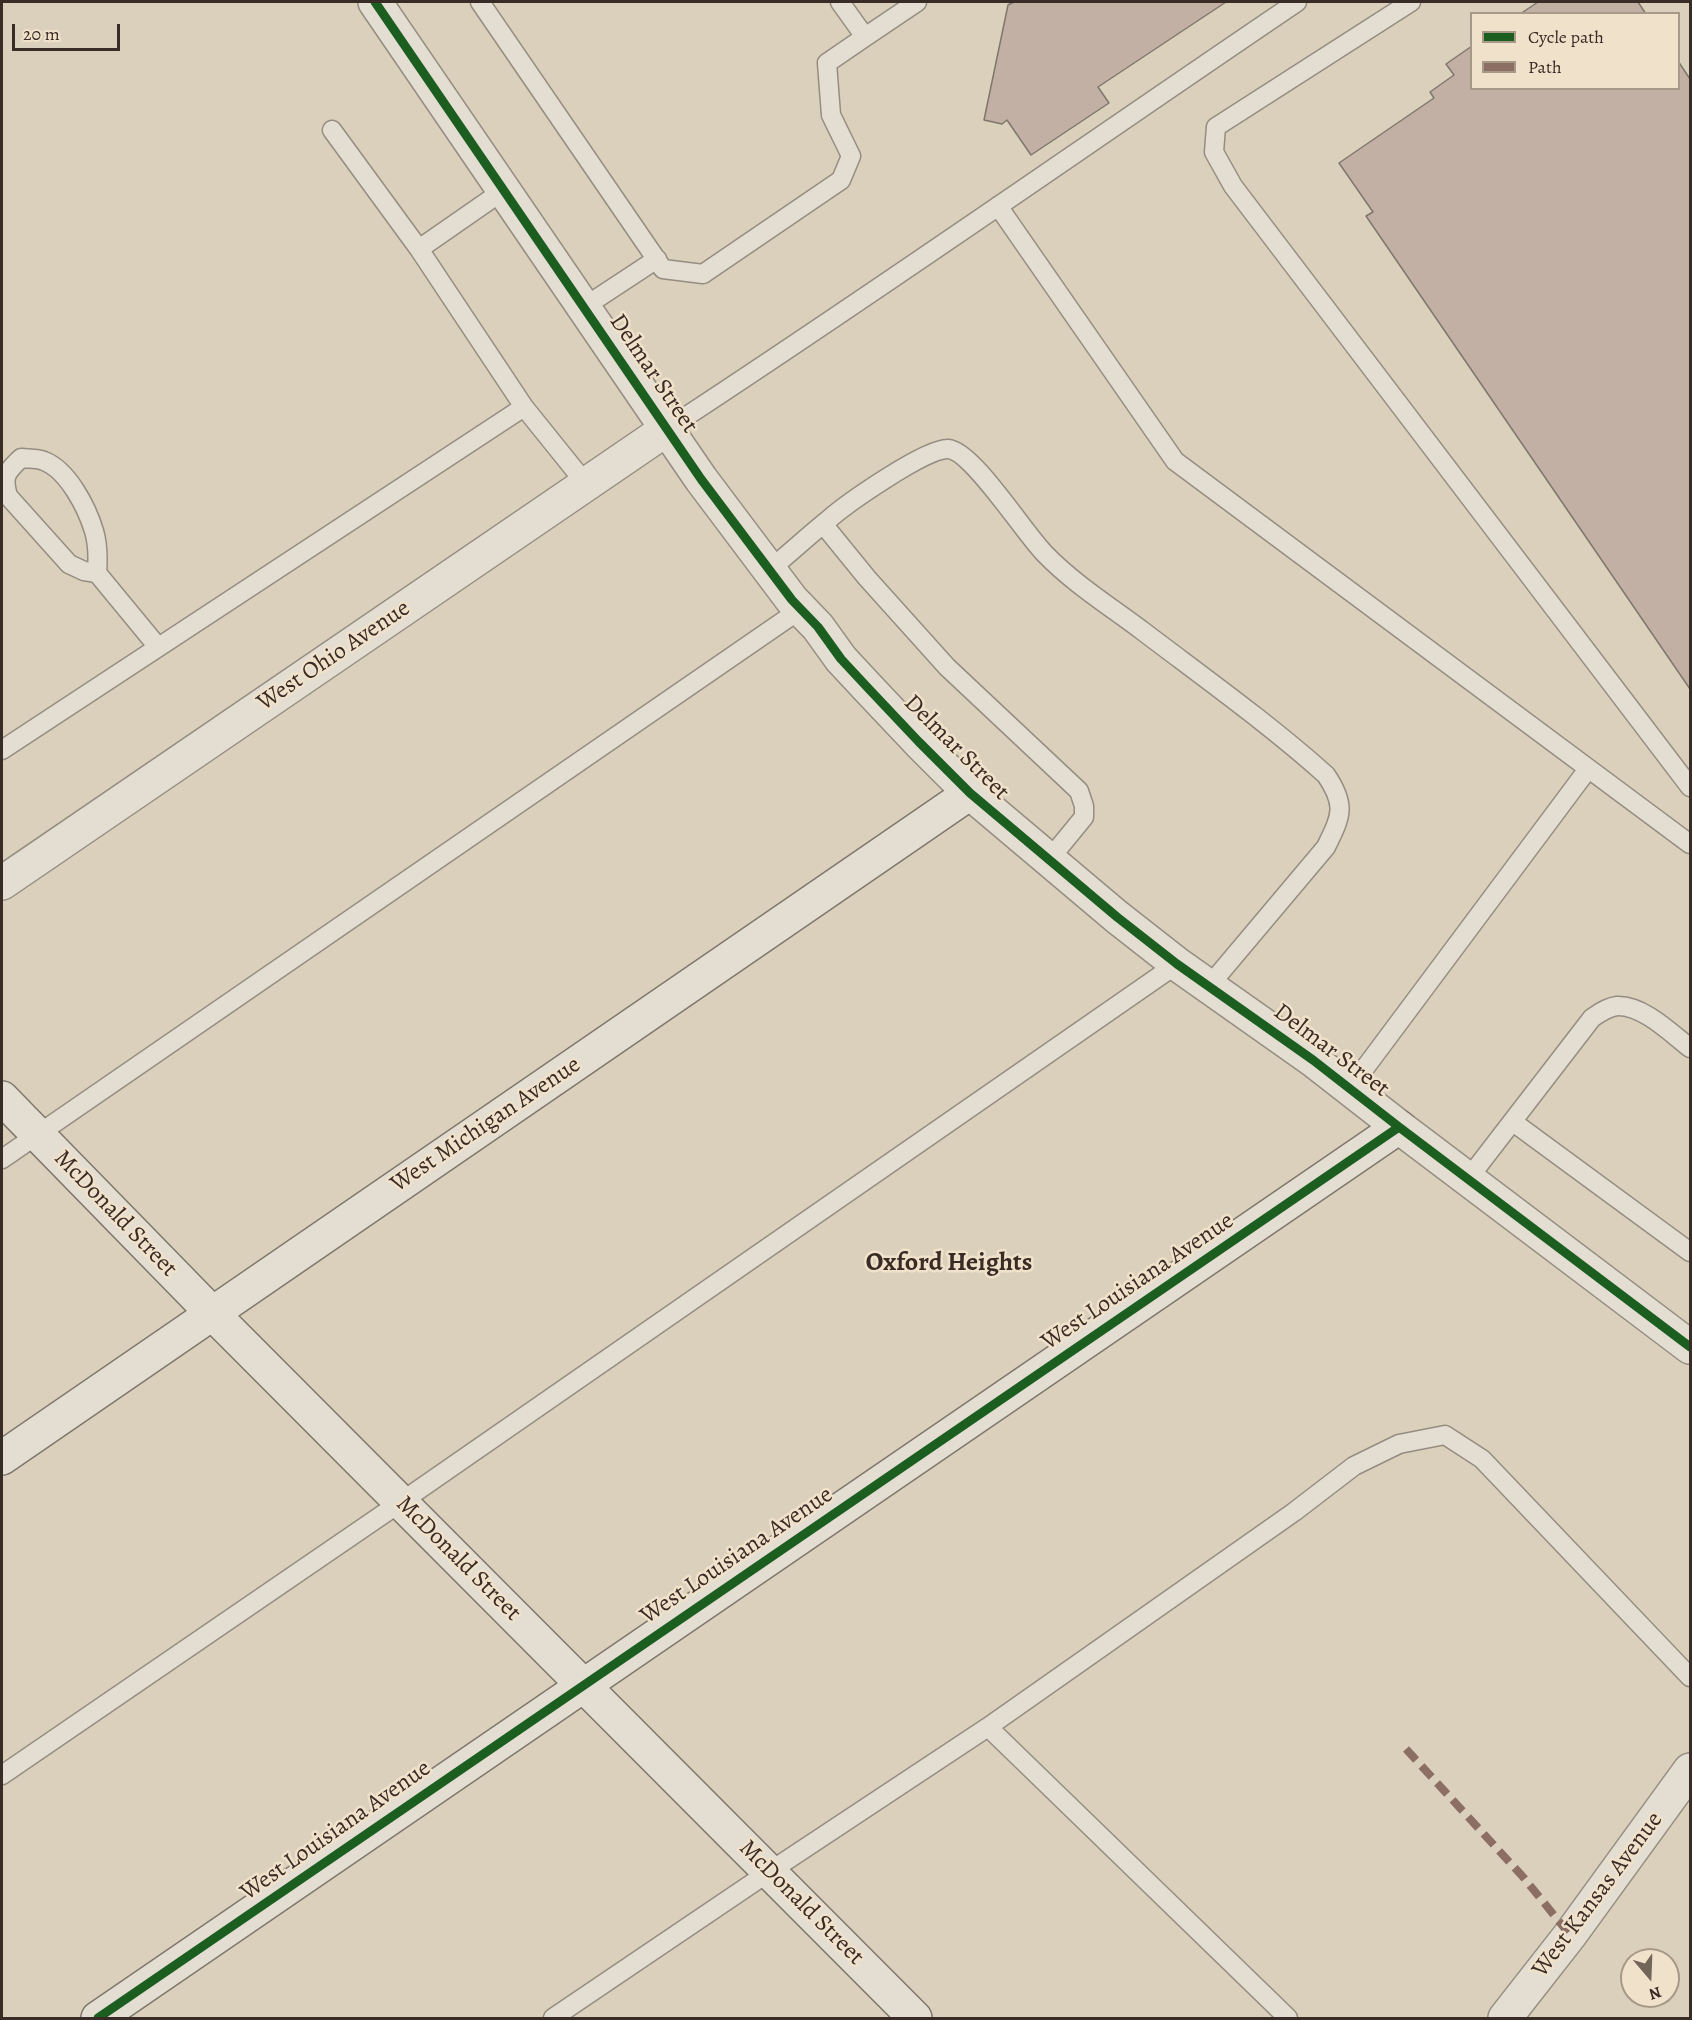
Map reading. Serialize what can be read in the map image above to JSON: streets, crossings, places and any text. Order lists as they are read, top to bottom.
{
  "streets": {
    "street": [
      "Delmar Street",
      "West Ohio Avenue",
      "West Michigan Avenue",
      "McDonald Street",
      "West Louisiana Avenue",
      "West Kansas Avenue"
    ]
  },
  "crossings": [
    ["Delmar Street", "West Ohio Avenue"],
    ["Delmar Street", "West Michigan Avenue"],
    ["Delmar Street", "West Louisiana Avenue"],
    ["West Michigan Avenue", "McDonald Street"],
    ["McDonald Street", "West Louisiana Avenue"]
  ],
  "districts": ["Oxford Heights"],
  "legend": ["Cycle path", "Path"],
  "scale_bar": "20 m",
  "north": "bottom"
}
